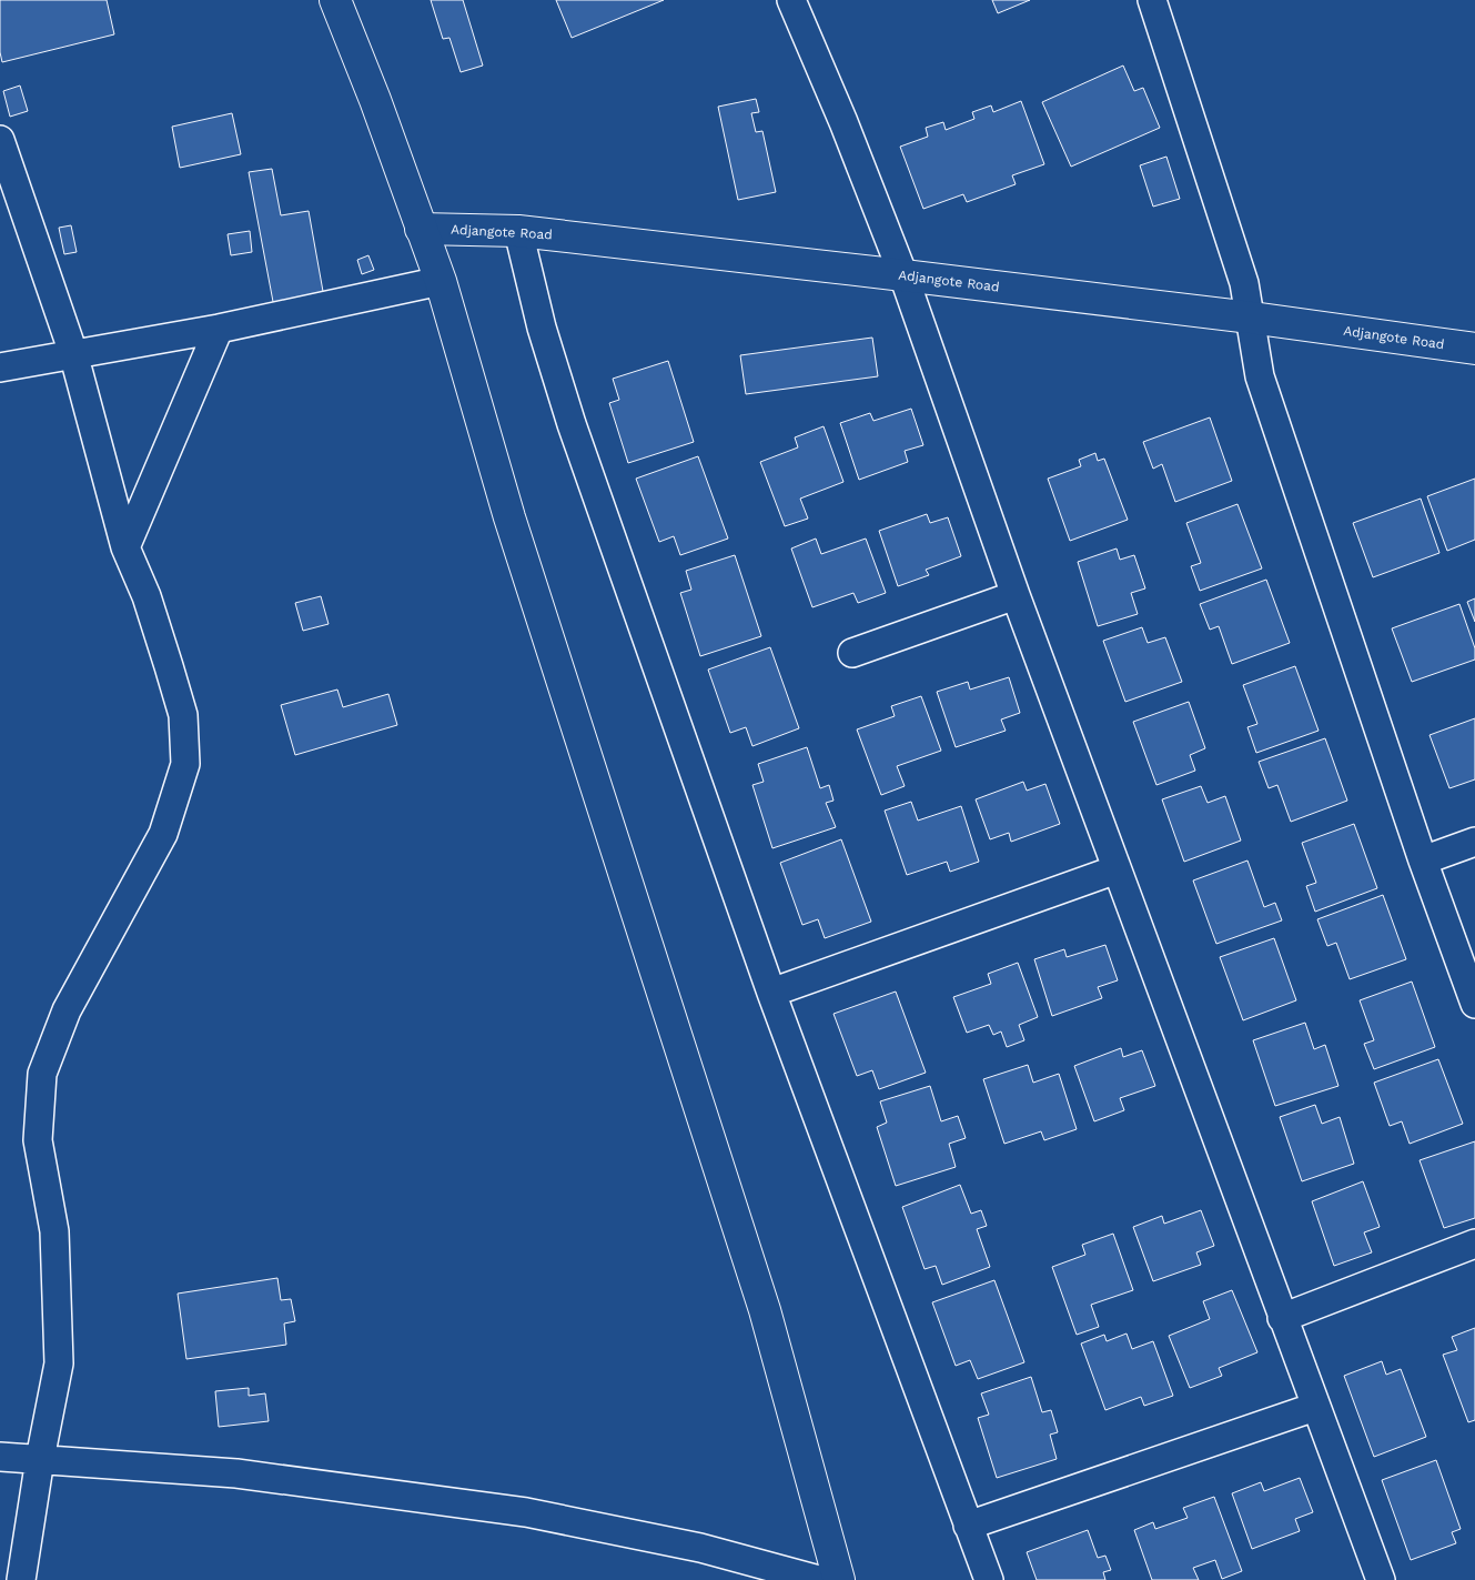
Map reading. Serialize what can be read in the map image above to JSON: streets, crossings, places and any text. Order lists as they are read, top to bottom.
{
  "streets": {
    "main road": ["Adjangote Road"]
  }
}
